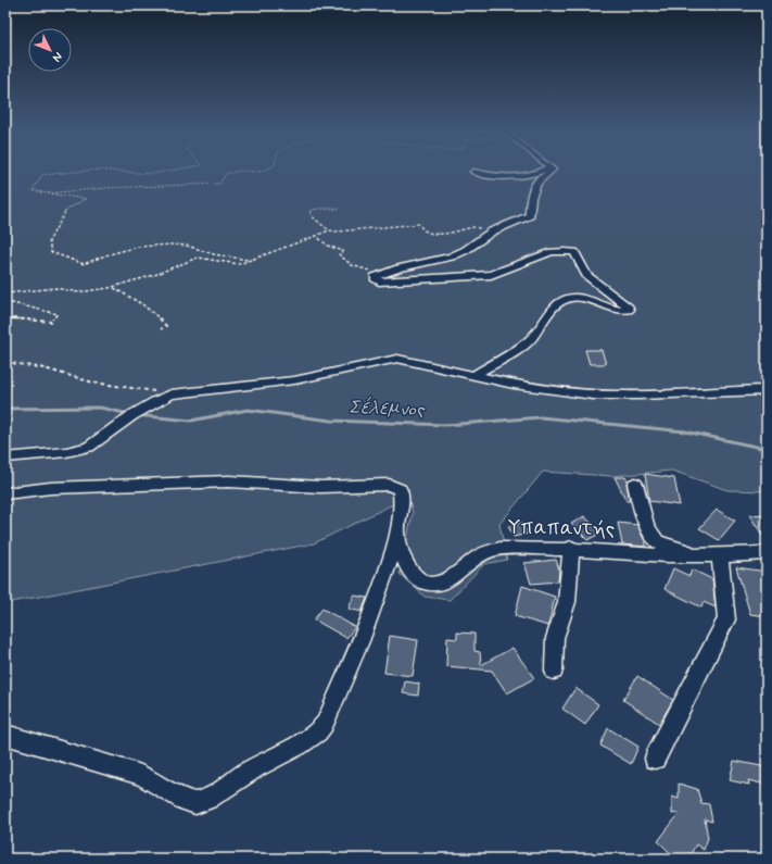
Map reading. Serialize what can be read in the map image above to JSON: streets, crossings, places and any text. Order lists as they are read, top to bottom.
{
  "streets": {
    "street": ["Υπαπαντής"]
  },
  "water": ["Σέλεμνος"],
  "north": "bottom right"
}
